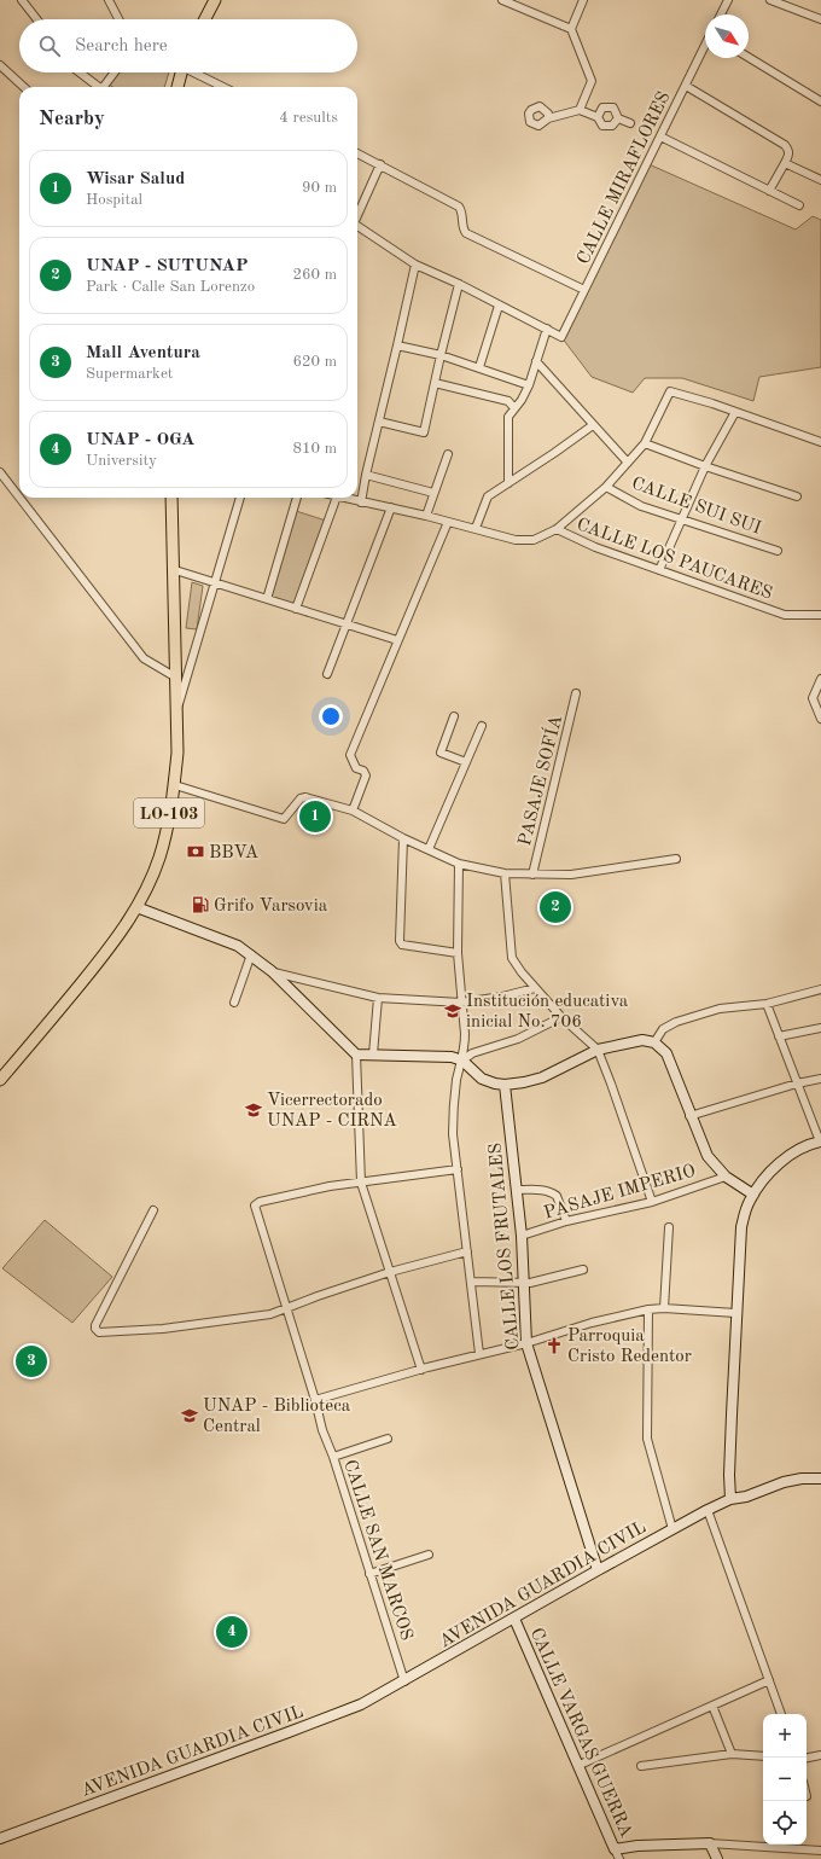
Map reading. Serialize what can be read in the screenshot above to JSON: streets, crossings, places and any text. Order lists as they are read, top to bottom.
{
  "streets": {
    "main road": ["LO-103"],
    "street": [
      "CALLE MIRAFLORES",
      "CALLE SUI SUI",
      "CALLE LOS PAUCARES",
      "PASAJE SOFÍA",
      "PASAJE IMPERIO",
      "CALLE LOS FRUTALES",
      "CALLE SAN MARCOS",
      "AVENIDA GUARDIA CIVIL",
      "CALLE VARGAS GUERRA"
    ]
  },
  "crossings": [
    ["PASAJE IMPERIO", "CALLE LOS FRUTALES"],
    ["CALLE LOS FRUTALES", "AVENIDA GUARDIA CIVIL"],
    ["CALLE SAN MARCOS", "AVENIDA GUARDIA CIVIL"],
    ["AVENIDA GUARDIA CIVIL", "CALLE VARGAS GUERRA"]
  ],
  "places": {
    "bank": ["BBVA"],
    "fuel station": ["Grifo Varsovia"],
    "school or university": ["Institución educativa inicial No. 706", "Vicerrectorado UNAP - CIRNA", "UNAP - Biblioteca Central"],
    "church": ["Parroquia Cristo Redentor"]
  },
  "north": "bottom right",
  "page": {
    "search": "Search here",
    "heading": ["Nearby", "4 results"],
    "list": [
      {
        "mark": "1",
        "name": "Wisar Salud",
        "note": "Hospital",
        "value": "90 m"
      },
      {
        "mark": "2",
        "name": "UNAP - SUTUNAP",
        "note": "Park · Calle San Lorenzo",
        "value": "260 m"
      },
      {
        "mark": "3",
        "name": "Mall Aventura",
        "note": "Supermarket",
        "value": "620 m"
      },
      {
        "mark": "4",
        "name": "UNAP - OGA",
        "note": "University",
        "value": "810 m"
      }
    ],
    "pins": [
      "1",
      "2",
      "3",
      "4"
    ],
    "map_buttons": ["+", "−"]
  }
}
